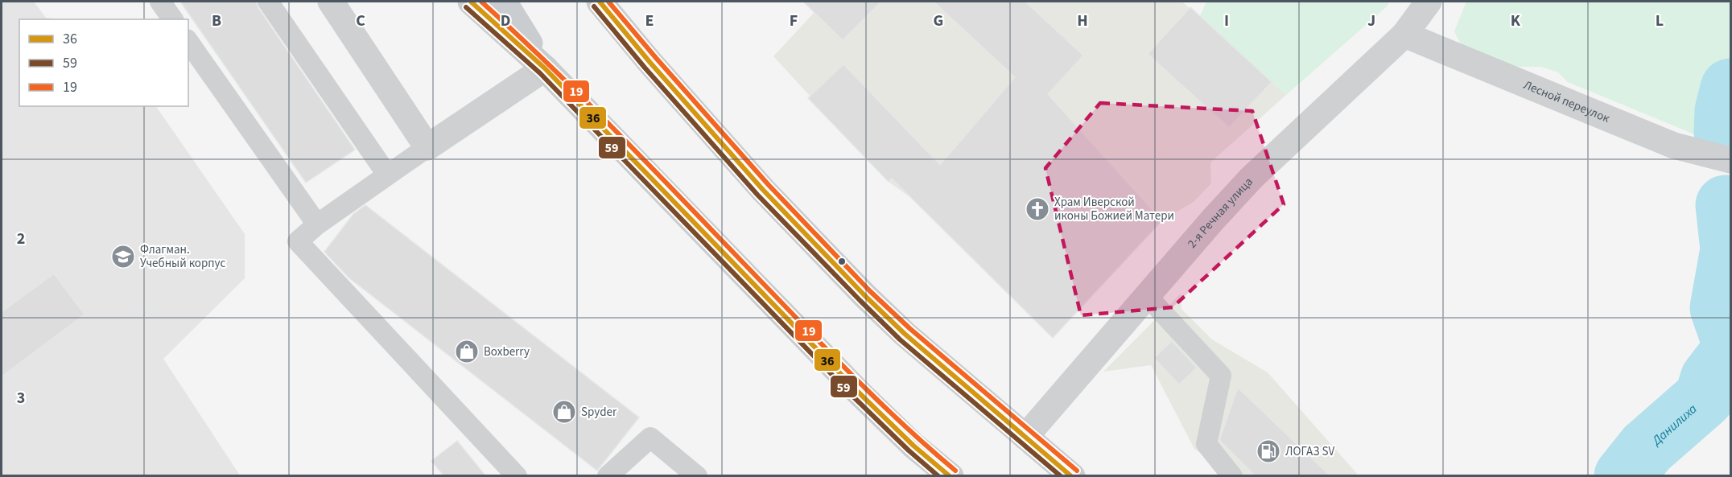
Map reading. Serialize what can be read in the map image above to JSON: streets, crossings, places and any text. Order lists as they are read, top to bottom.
{
  "streets": {
    "street": ["Лесной переулок", "2-я Речная улица"]
  },
  "crossings": [
    ["Лесной переулок", "2-я Речная улица"]
  ],
  "water": ["Данилиха"],
  "places": {
    "church": ["Храм Иверской иконы Божией Матери"],
    "school or university": ["Флагман. Учебный корпус"],
    "shop": ["Boxberry", "Spyder"],
    "fuel station": ["ЛОГАЗ SV"]
  },
  "lines": ["transit line 36", "transit line 19", "transit line 59"],
  "legend": ["36", "59", "19"],
  "grid": {
    "columns": [
      "B",
      "C",
      "D",
      "E",
      "F",
      "G",
      "H",
      "I",
      "J",
      "K",
      "L"
    ],
    "rows": ["2", "3"]
  }
}
